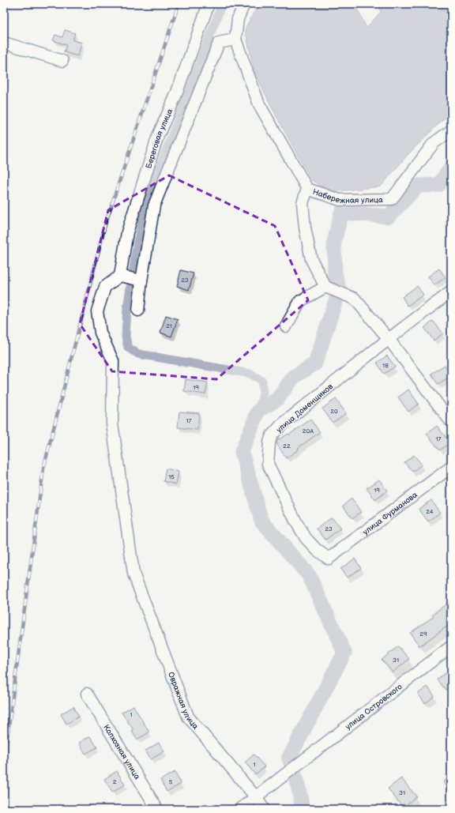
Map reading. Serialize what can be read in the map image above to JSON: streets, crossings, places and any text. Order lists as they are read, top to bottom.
{
  "streets": {
    "street": [
      "Береговая улица",
      "Набережная улица",
      "улица Доменщиков",
      "улица Фурманова",
      "Овражная улица",
      "улица Островского",
      "Колхозная улица"
    ]
  },
  "crossings": [
    ["Береговая улица", "Овражная улица"],
    ["улица Доменщиков", "улица Фурманова"],
    ["Овражная улица", "улица Островского"]
  ],
  "house_numbers": [
    "23",
    "21",
    "18",
    "19",
    "20",
    "17",
    "20А",
    "17",
    "22",
    "15",
    "19",
    "24",
    "23",
    "29",
    "31",
    "1",
    "1",
    "2",
    "5",
    "31"
  ]
}
